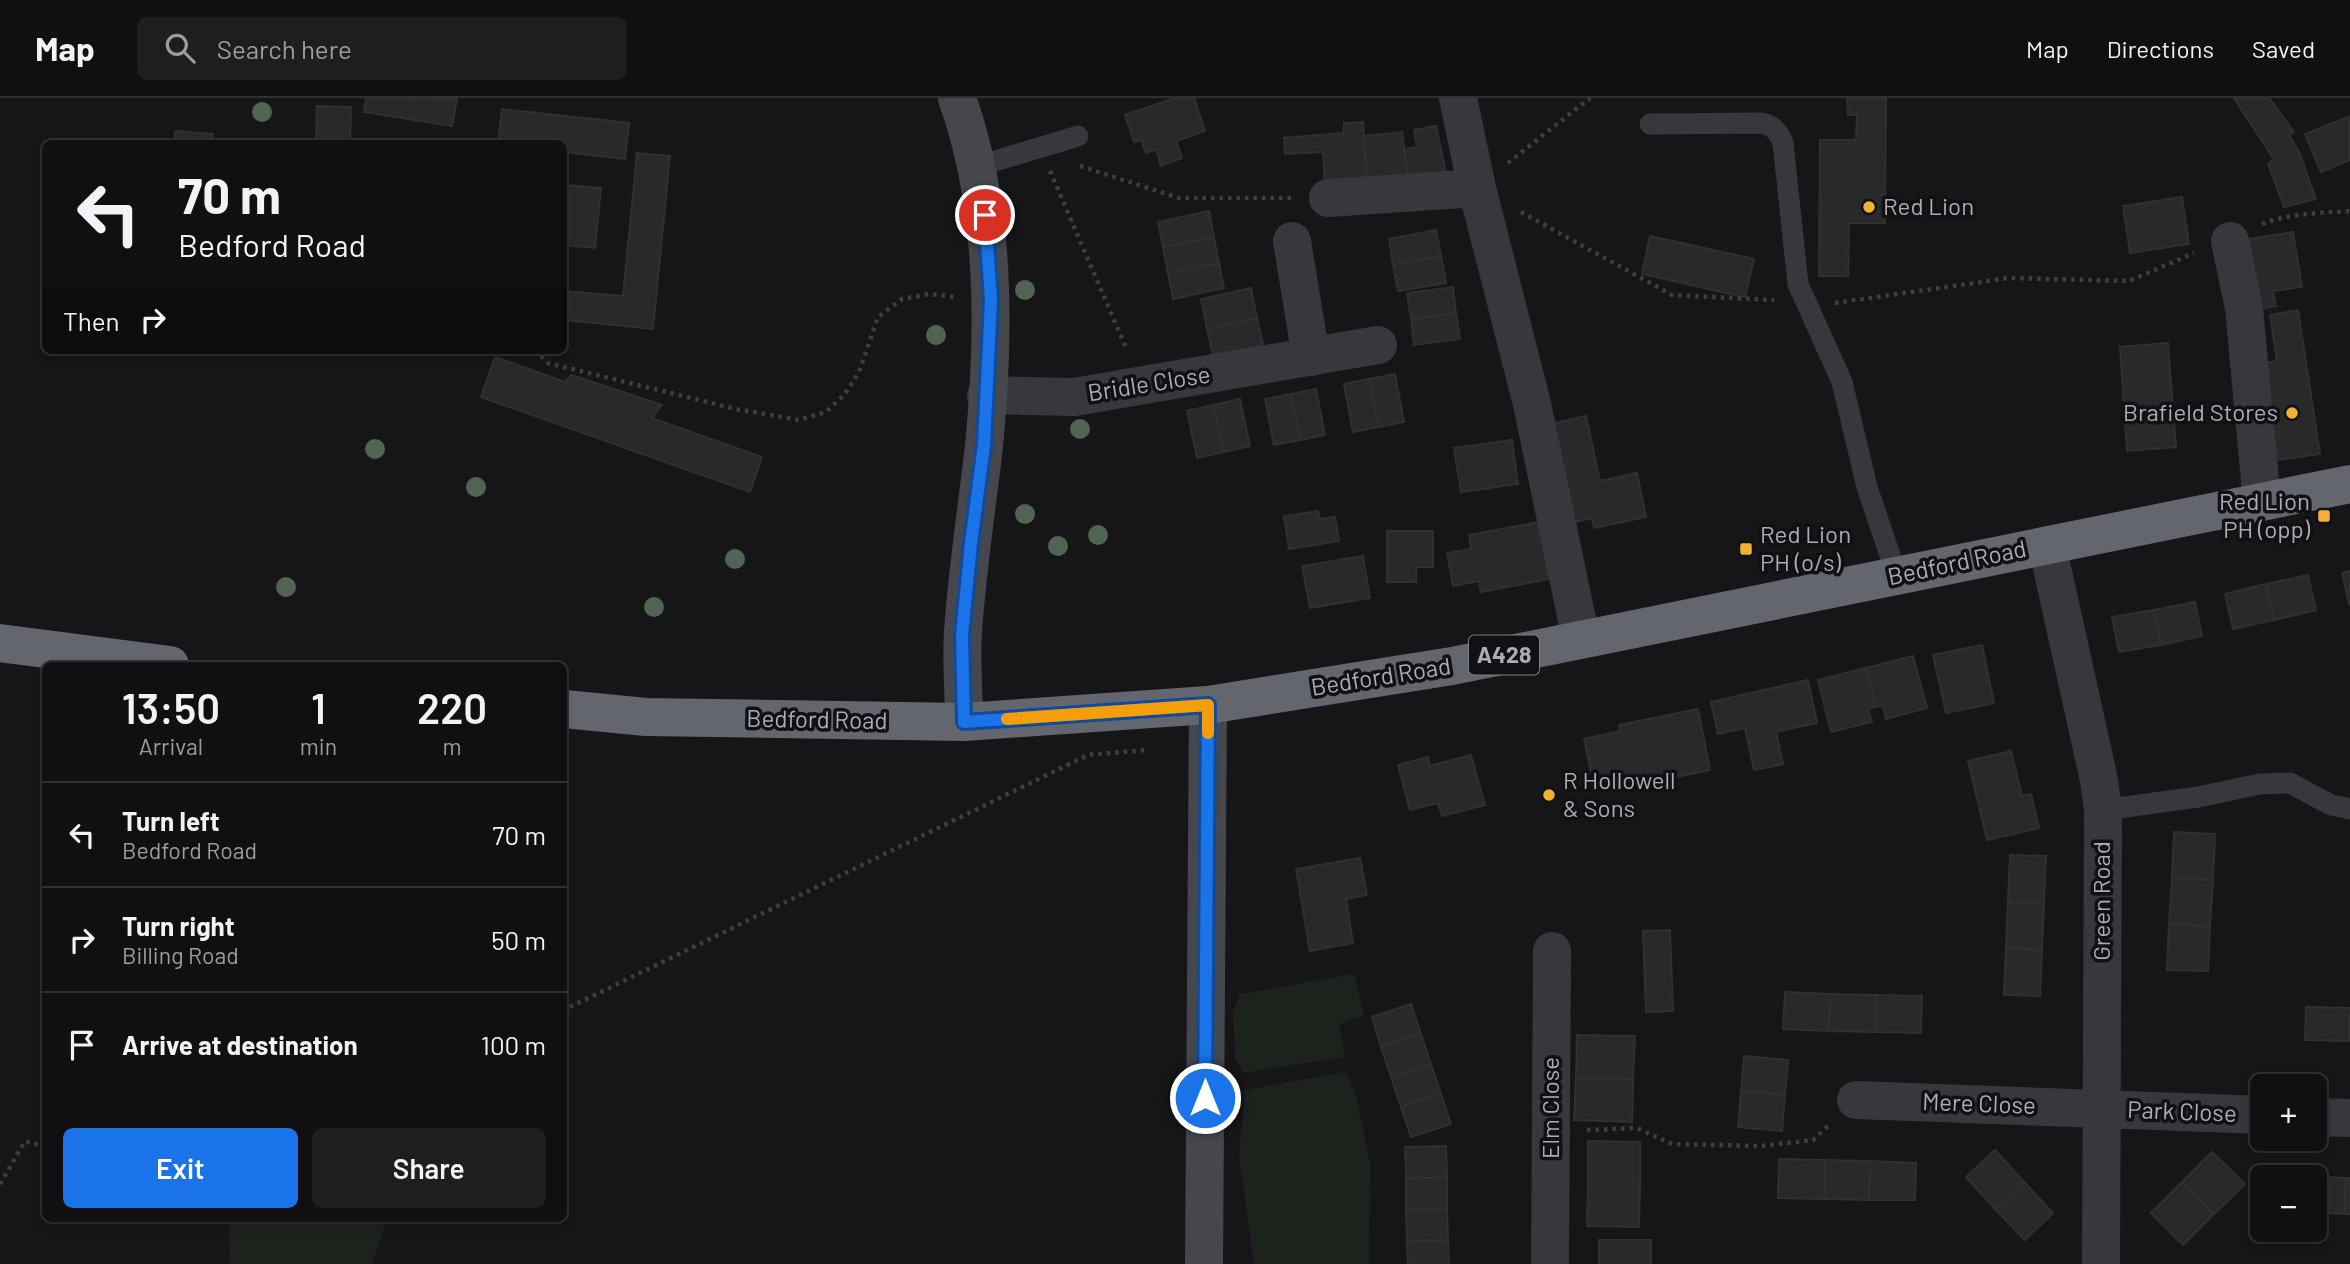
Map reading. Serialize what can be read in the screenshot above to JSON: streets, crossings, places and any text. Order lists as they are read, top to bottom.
{
  "streets": {
    "highway": ["Bedford Road", "A428"],
    "street": [
      "Bridle Close",
      "Green Road",
      "Mere Close",
      "Elm Close",
      "Park Close"
    ]
  },
  "crossings": [
    ["Bedford Road", "Green Road"],
    ["Green Road", "Mere Close"],
    ["Green Road", "Park Close"],
    ["Mere Close", "Park Close"]
  ],
  "places": {
    "other": ["Red Lion", "Brafield Stores", "R Hollowell & Sons"],
    "transit": ["Red Lion PH (opp)", "Red Lion PH (o/s)"]
  },
  "page": {
    "header": "Map",
    "search": "Search here",
    "nav": ["Map", "Directions", "Saved"],
    "turn": ["70 m", "Bedford Road"],
    "then": "Then",
    "eta": [
      "13:50",
      "Arrival",
      "1",
      "min",
      "220",
      "m"
    ],
    "list": [
      {
        "name": "Turn left",
        "note": "Bedford Road",
        "value": "70 m"
      },
      {
        "name": "Turn right",
        "note": "Billing Road",
        "value": "50 m"
      },
      {
        "name": "Arrive at destination",
        "value": "100 m"
      }
    ],
    "map_buttons": ["+", "−"],
    "buttons": ["Exit", "Share"]
  }
}
